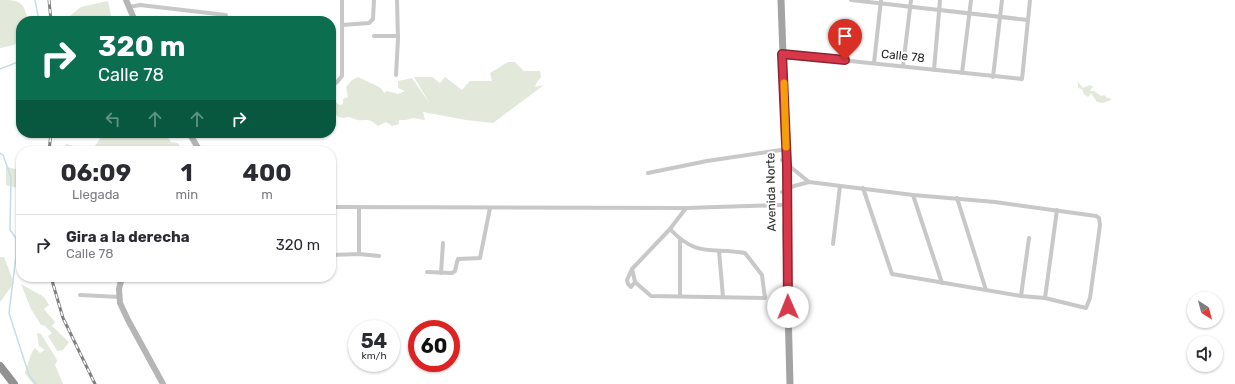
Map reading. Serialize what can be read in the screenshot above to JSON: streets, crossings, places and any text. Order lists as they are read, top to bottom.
{
  "streets": {
    "main road": ["Avenida Norte"],
    "street": ["Calle 78"]
  },
  "crossings": [
    ["Calle 78", "Avenida Norte"]
  ],
  "north": "bottom right",
  "page": {
    "turn": ["320 m", "Calle 78"],
    "eta": [
      "06:09",
      "Llegada",
      "1",
      "min",
      "400",
      "m"
    ],
    "list": [
      {
        "name": "Gira a la derecha",
        "note": "Calle 78",
        "value": "320 m"
      }
    ],
    "speed": "54 km/h",
    "limit": "60"
  }
}
